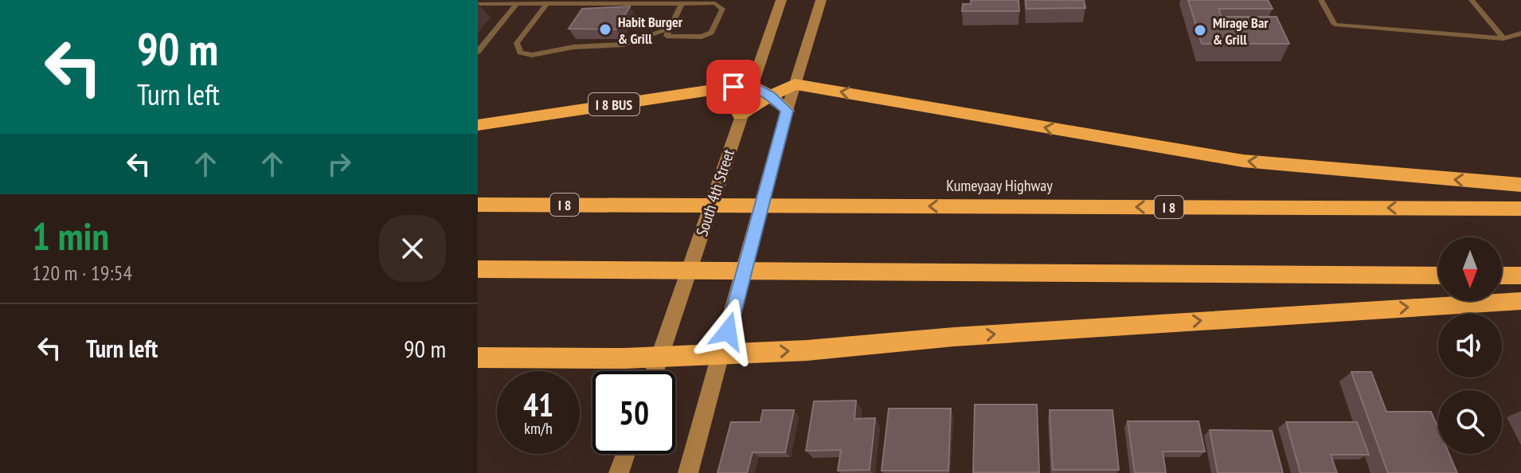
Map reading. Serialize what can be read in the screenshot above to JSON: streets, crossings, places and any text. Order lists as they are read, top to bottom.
{
  "streets": {
    "highway": ["I 8 BUS", "Kumeyaay Highway", "I 8"],
    "main road": ["South 4th Street"]
  },
  "crossings": [
    ["I 8 BUS", "South 4th Street"]
  ],
  "places": ["Habit Burger & Grill", "Mirage Bar & Grill"],
  "north": "bottom",
  "page": {
    "turn": ["90 m", "Turn left"],
    "heading": ["1 min", "120 m · 19:54"],
    "list": [
      {
        "name": "Turn left",
        "value": "90 m"
      }
    ],
    "speed": "41 km/h",
    "limit": "50"
  }
}
